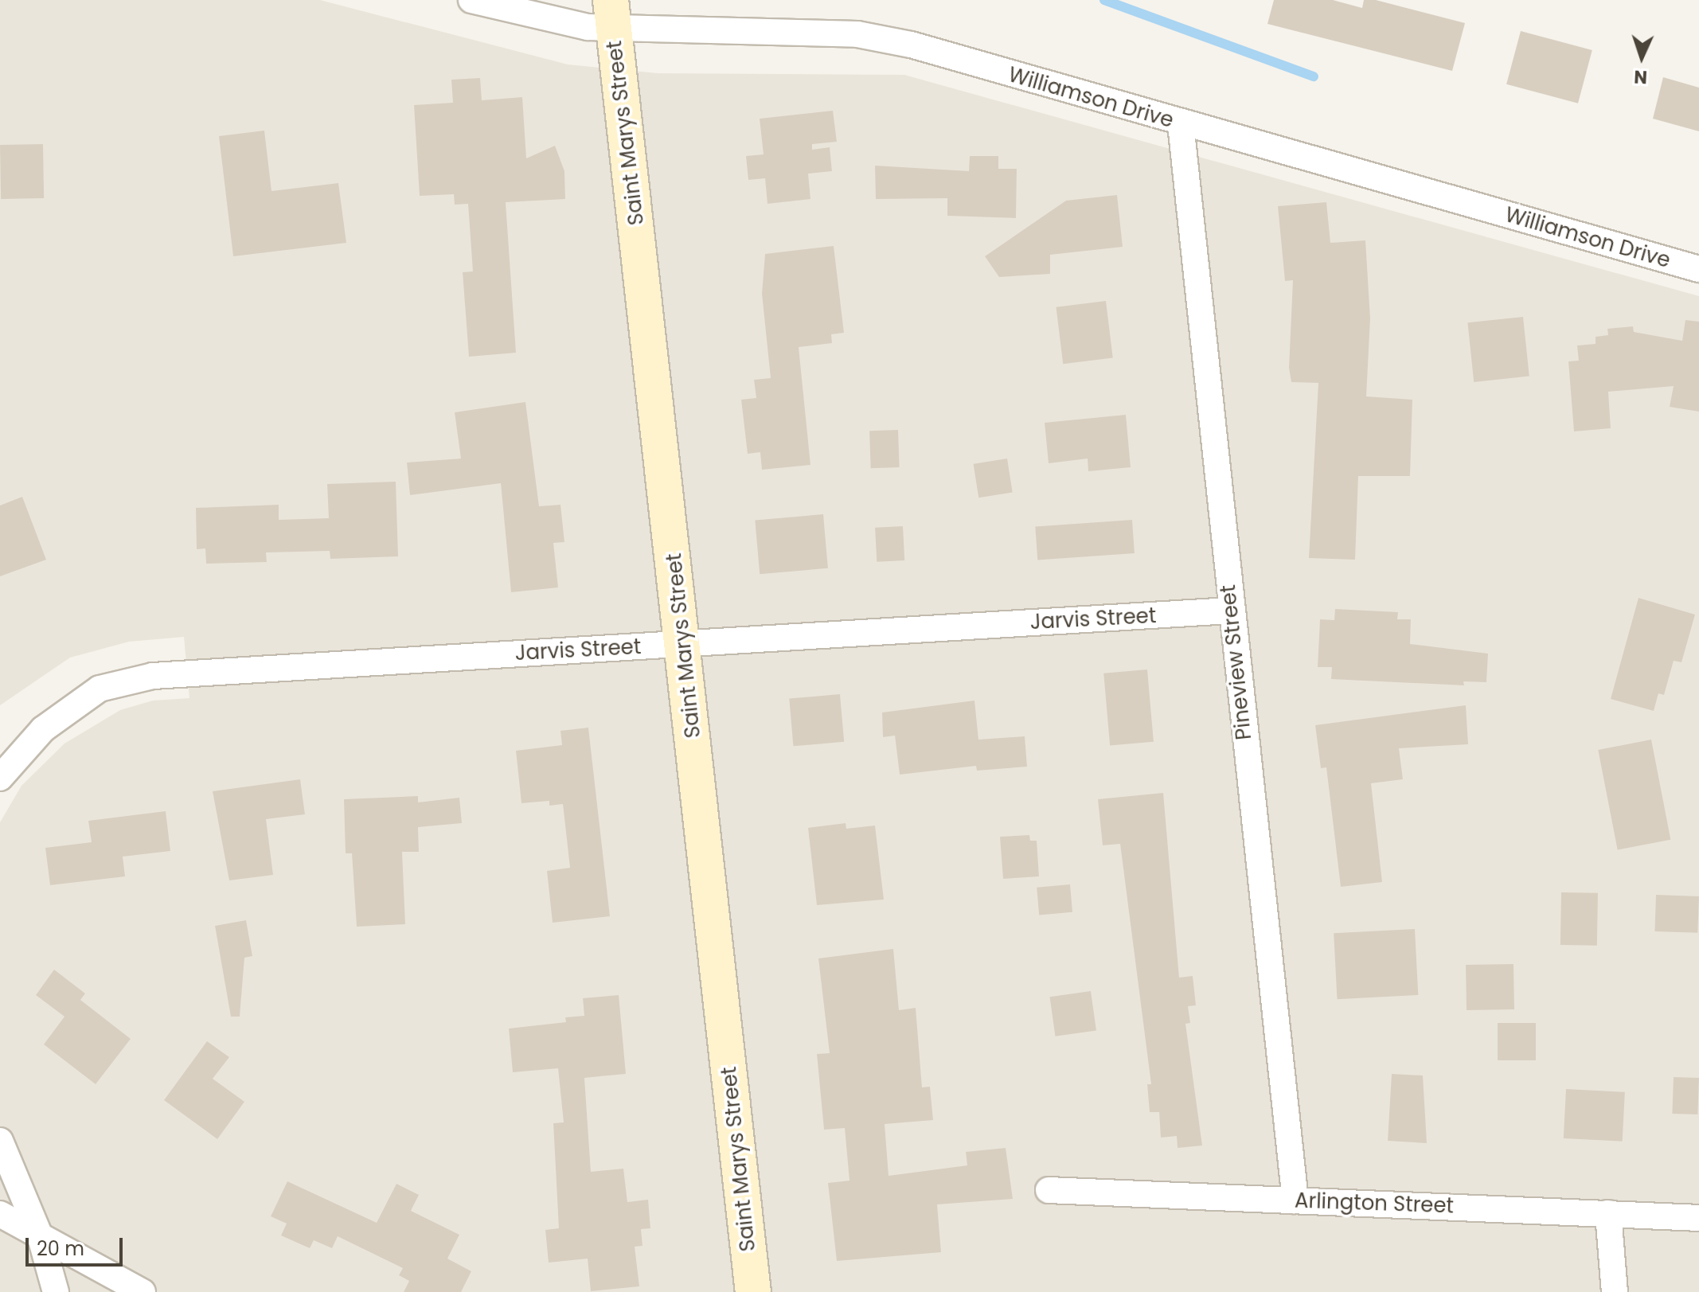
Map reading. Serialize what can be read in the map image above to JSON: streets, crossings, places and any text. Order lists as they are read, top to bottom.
{
  "streets": {
    "main road": ["Saint Marys Street"],
    "street": [
      "Williamson Drive",
      "Jarvis Street",
      "Pineview Street",
      "Arlington Street"
    ]
  },
  "crossings": [
    ["Williamson Drive", "Saint Marys Street"],
    ["Williamson Drive", "Pineview Street"],
    ["Saint Marys Street", "Jarvis Street"],
    ["Jarvis Street", "Pineview Street"],
    ["Pineview Street", "Arlington Street"]
  ],
  "scale_bar": "20 m",
  "north": "bottom"
}
